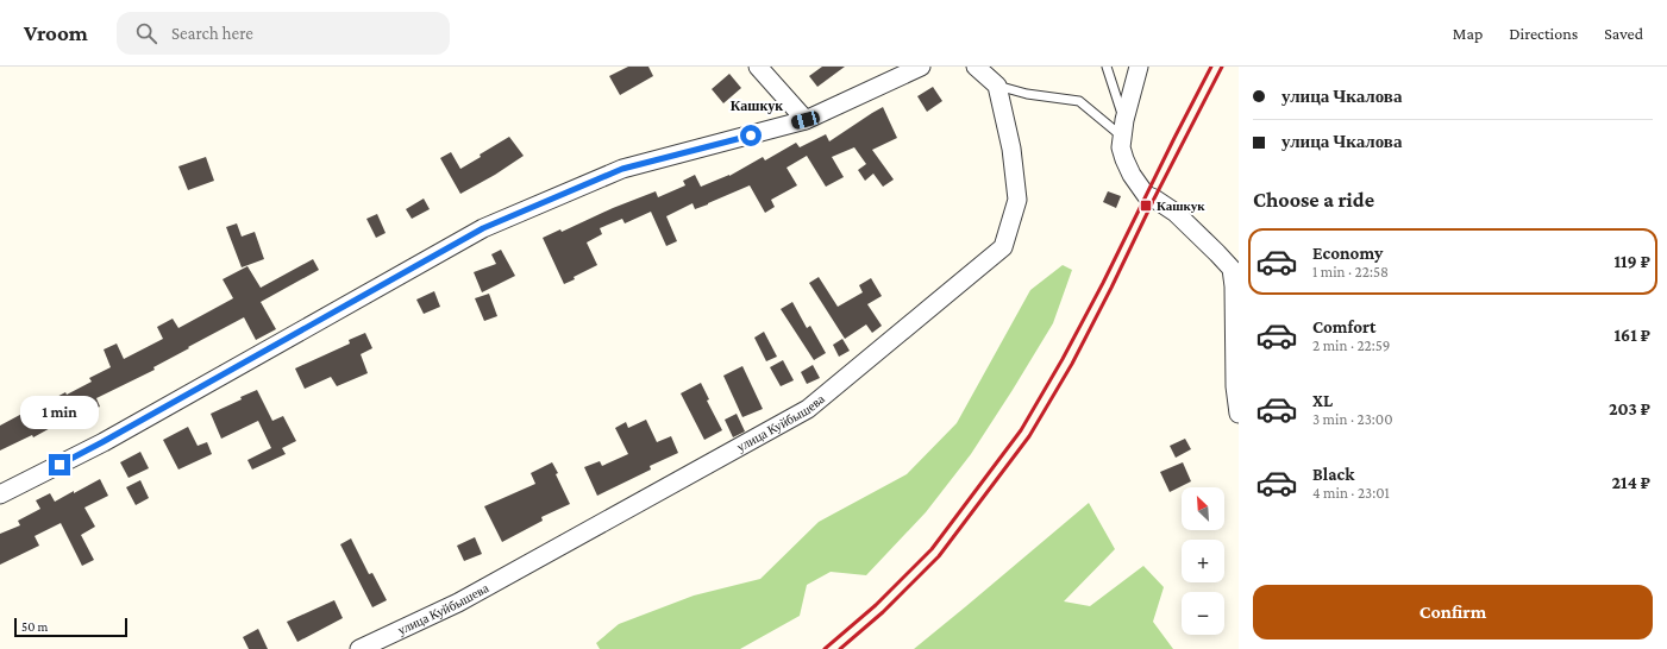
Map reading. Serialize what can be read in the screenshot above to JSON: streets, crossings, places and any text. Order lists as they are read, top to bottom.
{
  "streets": {
    "street": ["улица Куйбышева"]
  },
  "districts": ["Кашкук"],
  "places": {
    "transit": ["Кашкук"]
  },
  "scale_bar": "50 m",
  "north": "top left",
  "page": {
    "header": "Vroom",
    "search": "Search here",
    "nav": ["Map", "Directions", "Saved"],
    "banner": ["улица Чкалова", "улица Чкалова"],
    "heading": "Choose a ride",
    "list": [
      {
        "name": "Economy",
        "note": "1 min · 22:58",
        "value": "119 ₽"
      },
      {
        "name": "Comfort",
        "note": "2 min · 22:59",
        "value": "161 ₽"
      },
      {
        "name": "XL",
        "note": "3 min · 23:00",
        "value": "203 ₽"
      },
      {
        "name": "Black",
        "note": "4 min · 23:01",
        "value": "214 ₽"
      }
    ],
    "bubble": "1 min",
    "map_buttons": ["+", "−"],
    "buttons": "Confirm",
    "scale": "50 m"
  }
}
